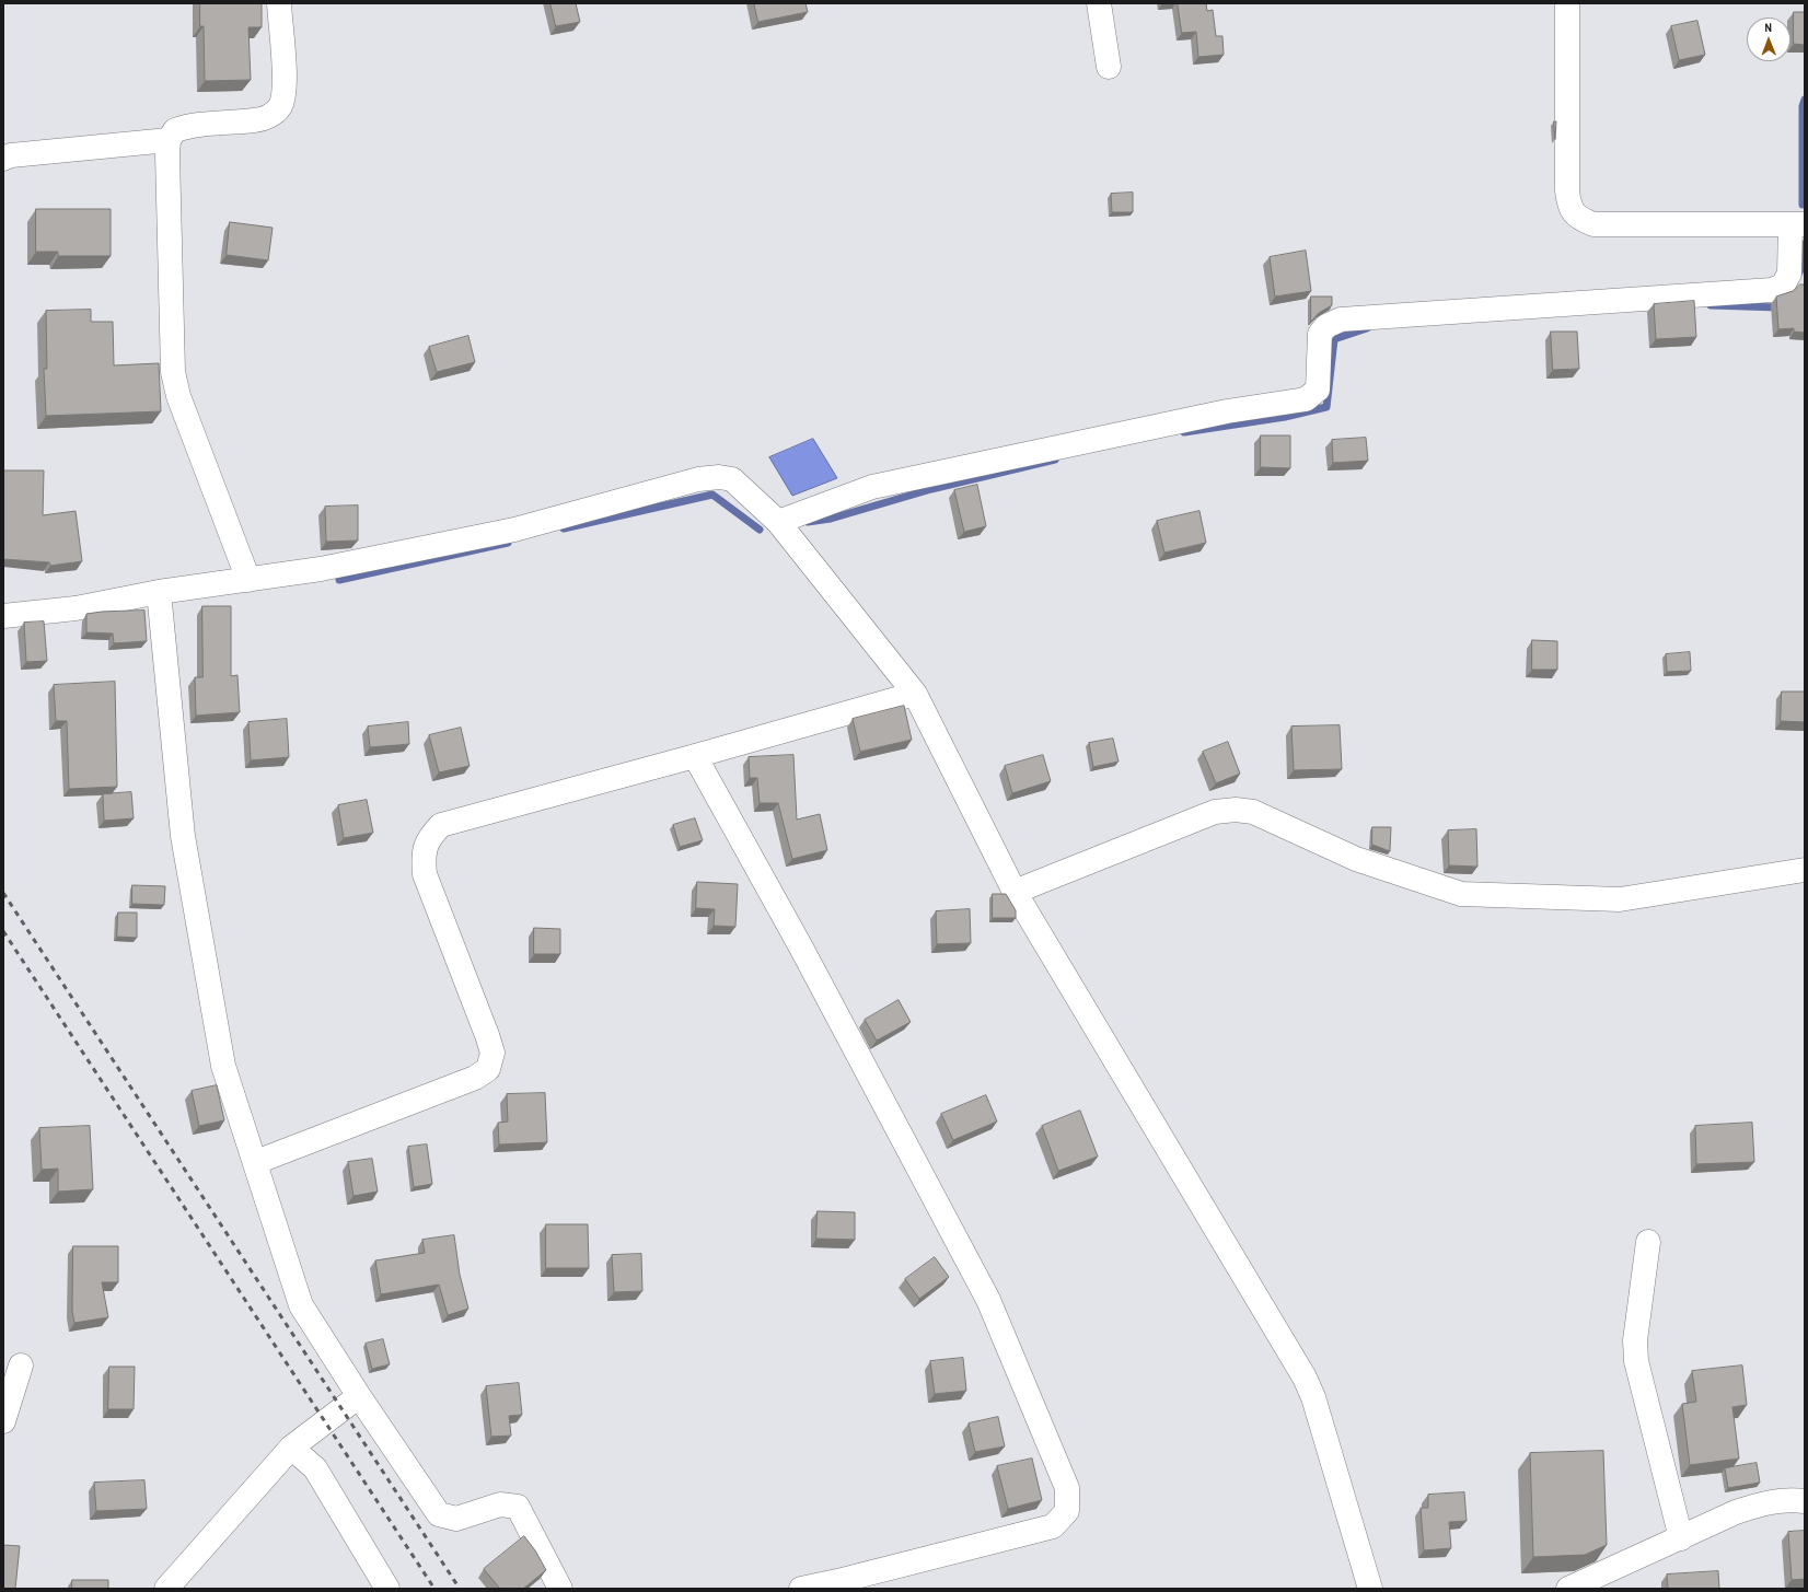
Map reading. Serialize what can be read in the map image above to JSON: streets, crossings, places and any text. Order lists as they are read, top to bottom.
{
  "north": "top"
}
